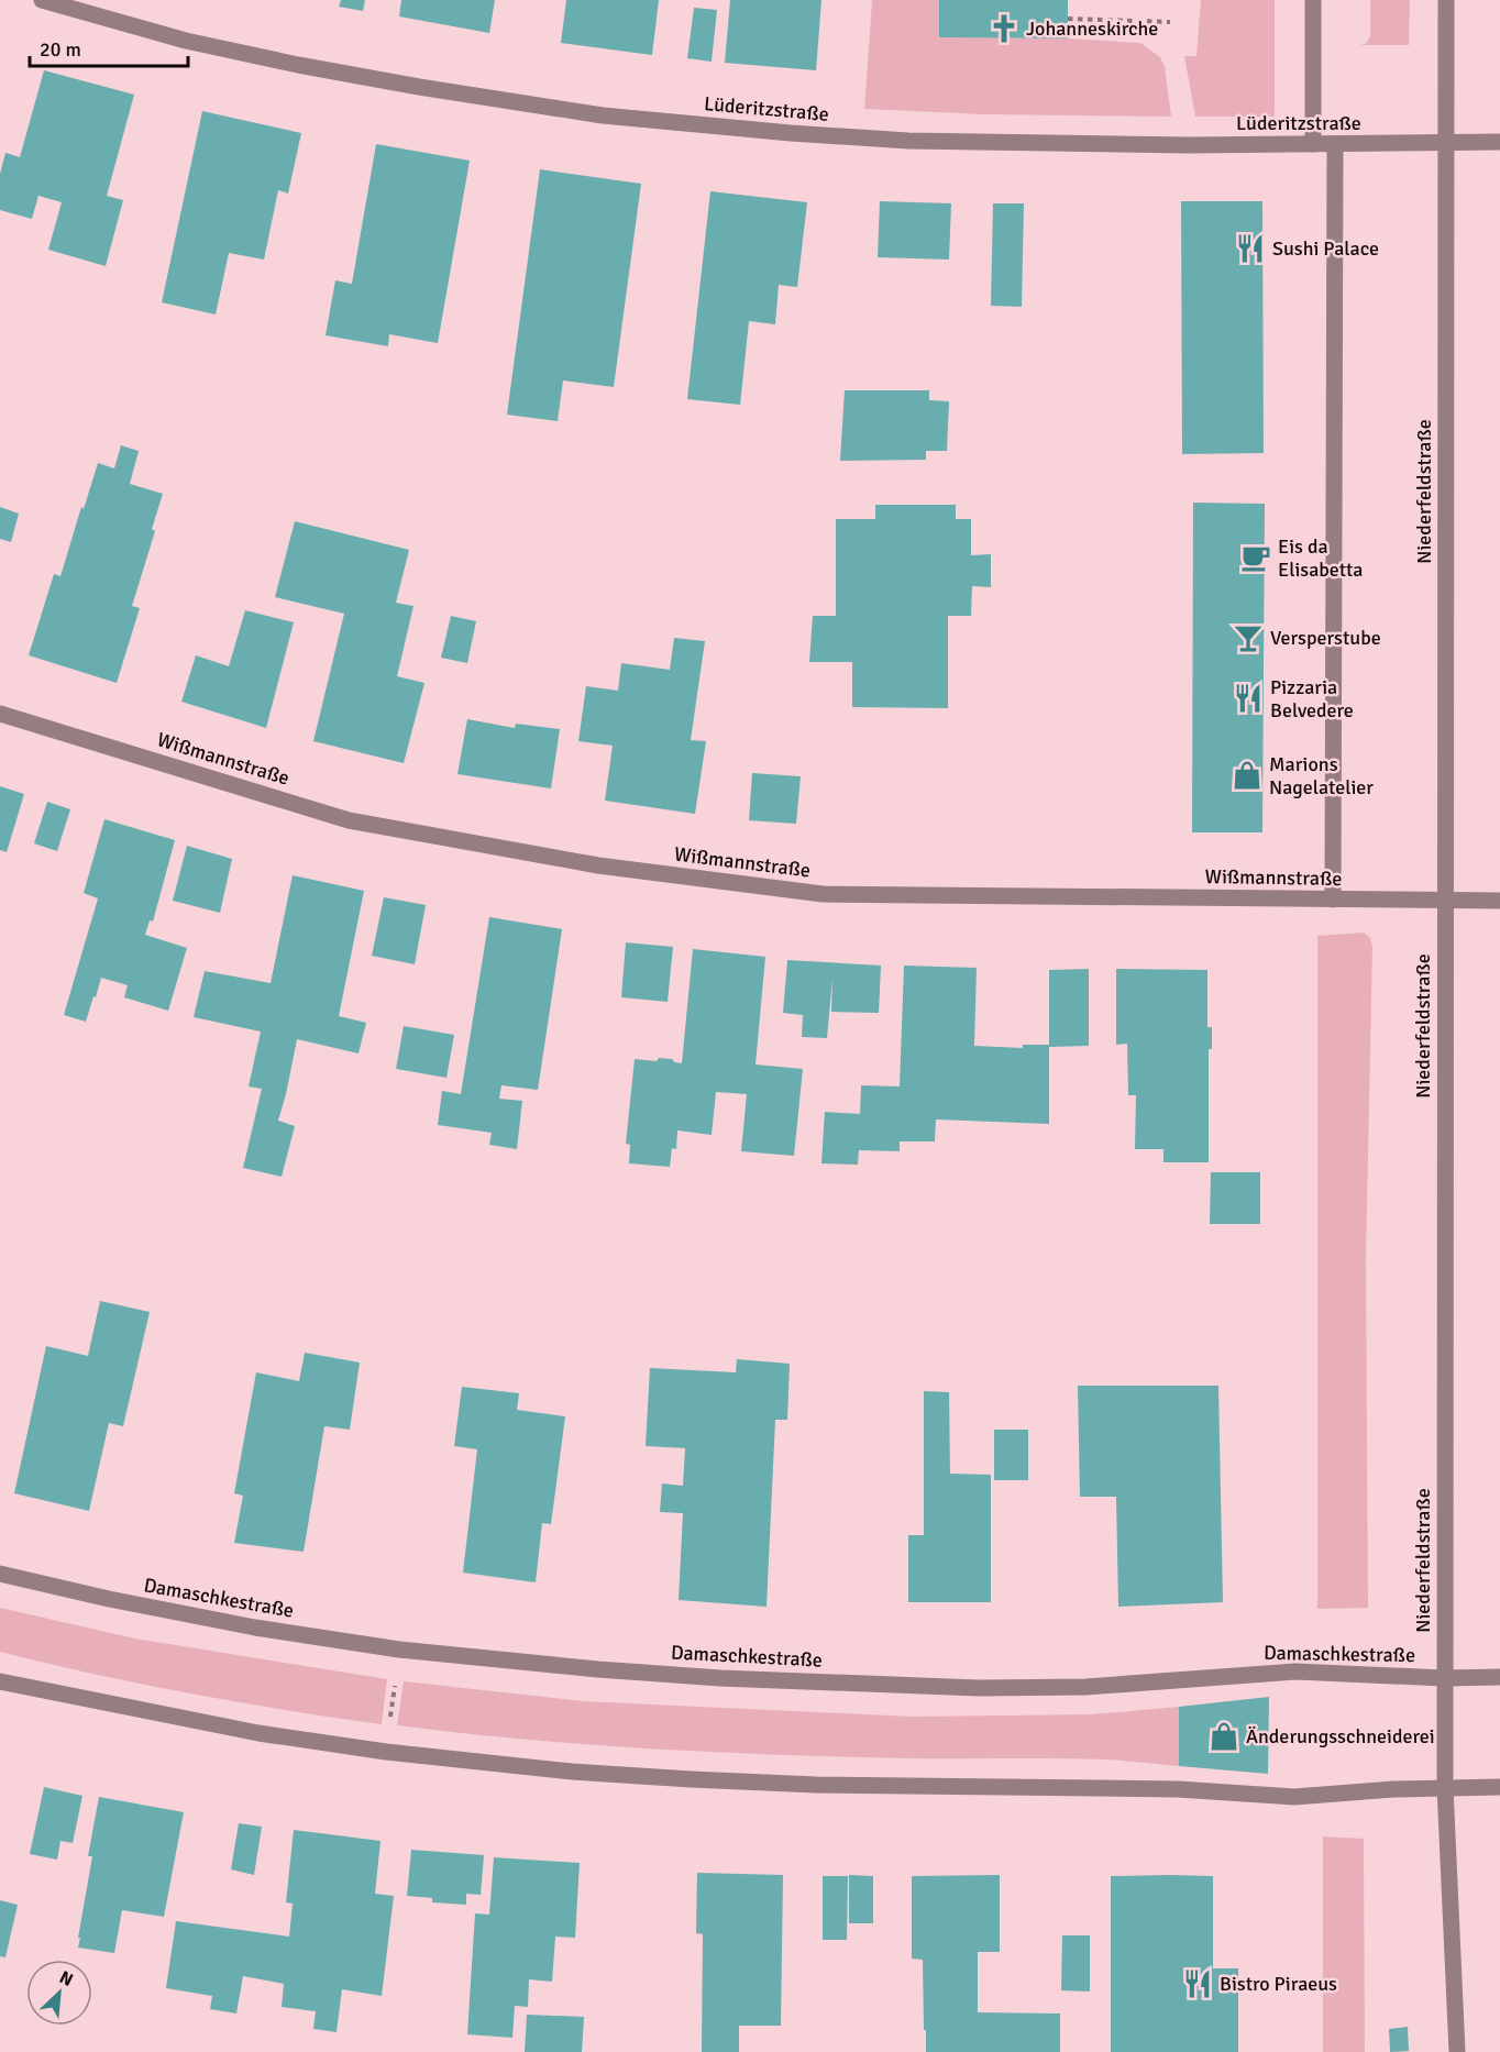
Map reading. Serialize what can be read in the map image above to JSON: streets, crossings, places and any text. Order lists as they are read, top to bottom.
{
  "streets": {
    "street": [
      "Lüderitzstraße",
      "Niederfeldstraße",
      "Wißmannstraße",
      "Damaschkestraße"
    ]
  },
  "crossings": [
    ["Lüderitzstraße", "Niederfeldstraße"],
    ["Niederfeldstraße", "Wißmannstraße"],
    ["Niederfeldstraße", "Damaschkestraße"]
  ],
  "places": {
    "church": ["Johanneskirche"],
    "restaurant": ["Sushi Palace", "Pizzaria Belvedere", "Bistro Piraeus"],
    "cafe": ["Eis da Elisabetta"],
    "bar": ["Versperstube"],
    "shop": ["Marions Nagelatelier", "Änderungsschneiderei"]
  },
  "scale_bar": "20 m",
  "north": "top right"
}
